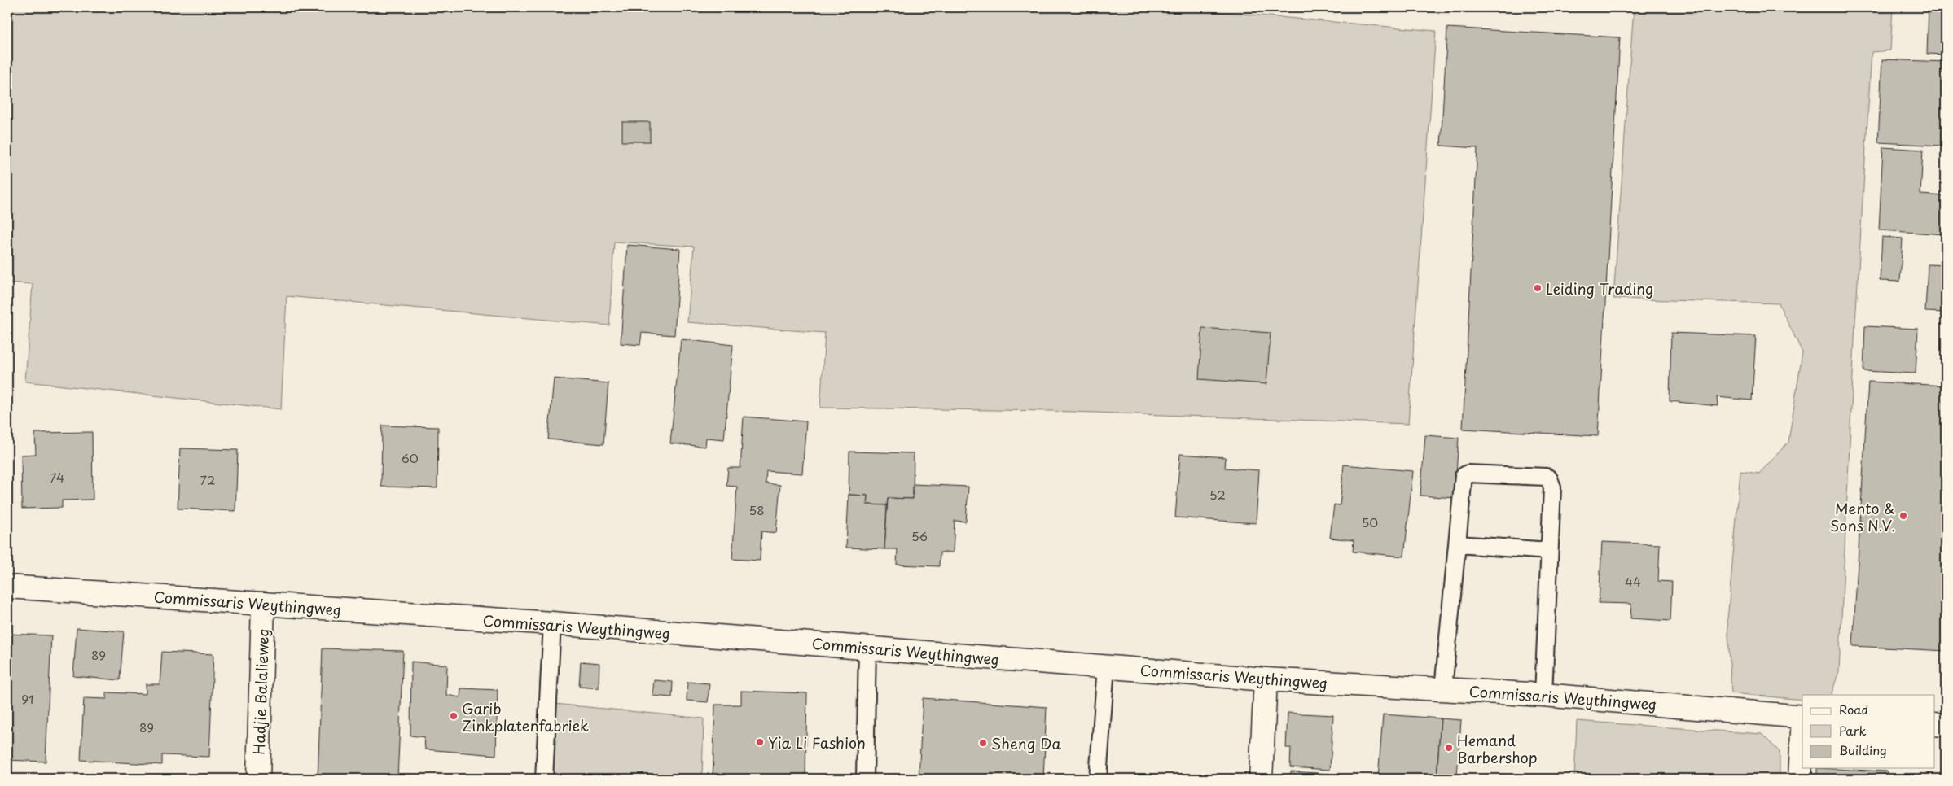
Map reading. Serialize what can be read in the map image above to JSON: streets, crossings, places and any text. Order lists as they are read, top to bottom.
{
  "streets": {
    "main road": ["Commissaris Weythingweg", "Hadjie Balalieweg"]
  },
  "crossings": [
    ["Commissaris Weythingweg", "Hadjie Balalieweg"]
  ],
  "places": [
    "Leiding Trading",
    "Mento & Sons N.V.",
    "Garib Zinkplatenfabriek",
    "Yia Li Fashion",
    "Sheng Da",
    "Hemand Barbershop"
  ],
  "house_numbers": [
    "60",
    "74",
    "72",
    "52",
    "58",
    "50",
    "56",
    "44",
    "89",
    "91",
    "89"
  ],
  "legend": ["Road", "Park", "Building"]
}
